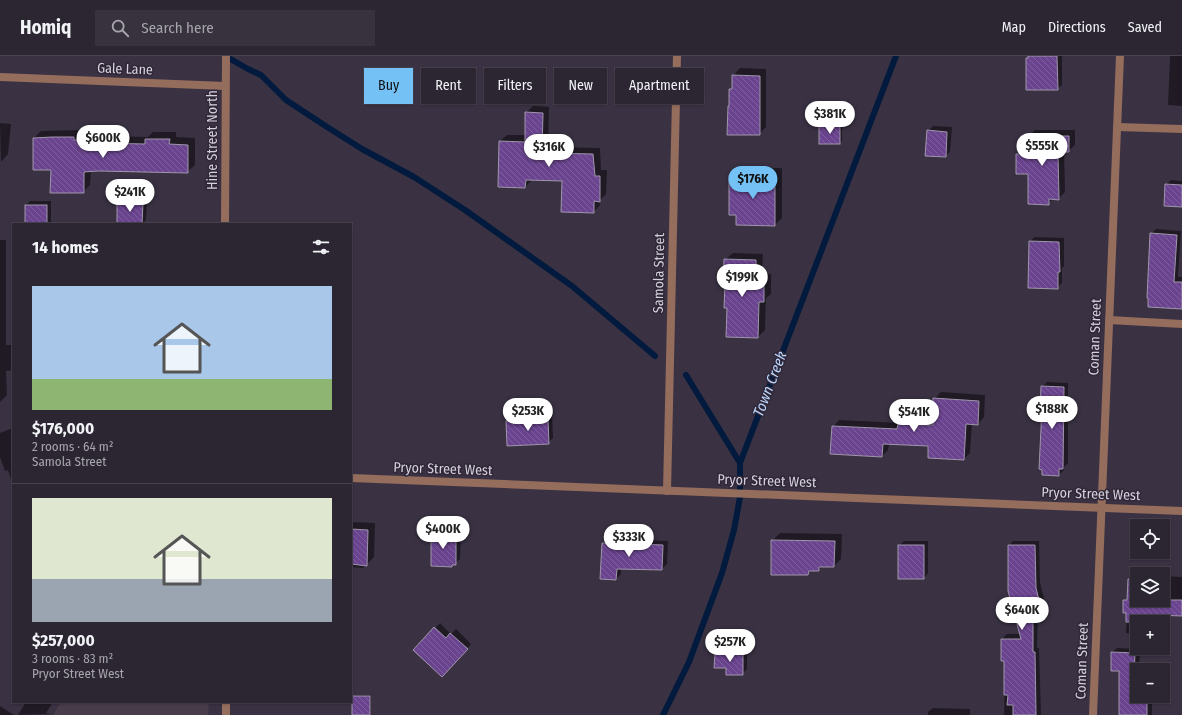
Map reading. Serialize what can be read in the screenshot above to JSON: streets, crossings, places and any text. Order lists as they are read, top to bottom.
{
  "streets": {
    "street": [
      "Gale Lane",
      "Hine Street North",
      "Samola Street",
      "Coman Street",
      "Pryor Street West"
    ]
  },
  "crossings": [
    ["Gale Lane", "Hine Street North"],
    ["Samola Street", "Pryor Street West"],
    ["Coman Street", "Pryor Street West"]
  ],
  "water": ["Town Creek"],
  "page": {
    "header": "Homiq",
    "search": "Search here",
    "nav": ["Map", "Directions", "Saved"],
    "chip": [
      "Buy",
      "Rent",
      "Filters",
      "New",
      "Apartment"
    ],
    "price": [
      "$381K",
      "$600K",
      "$555K",
      "$316K",
      "$176K",
      "$241K",
      "$199K",
      "$188K",
      "$253K",
      "$541K",
      "$400K",
      "$333K",
      "$640K",
      "$257K"
    ],
    "heading": "14 homes",
    "list": [
      {
        "name": "$176,000",
        "note": "2 rooms · 64 m² · Samola Street"
      },
      {
        "name": "$257,000",
        "note": "3 rooms · 83 m² · Pryor Street West"
      }
    ],
    "map_buttons": ["+", "−"]
  }
}
